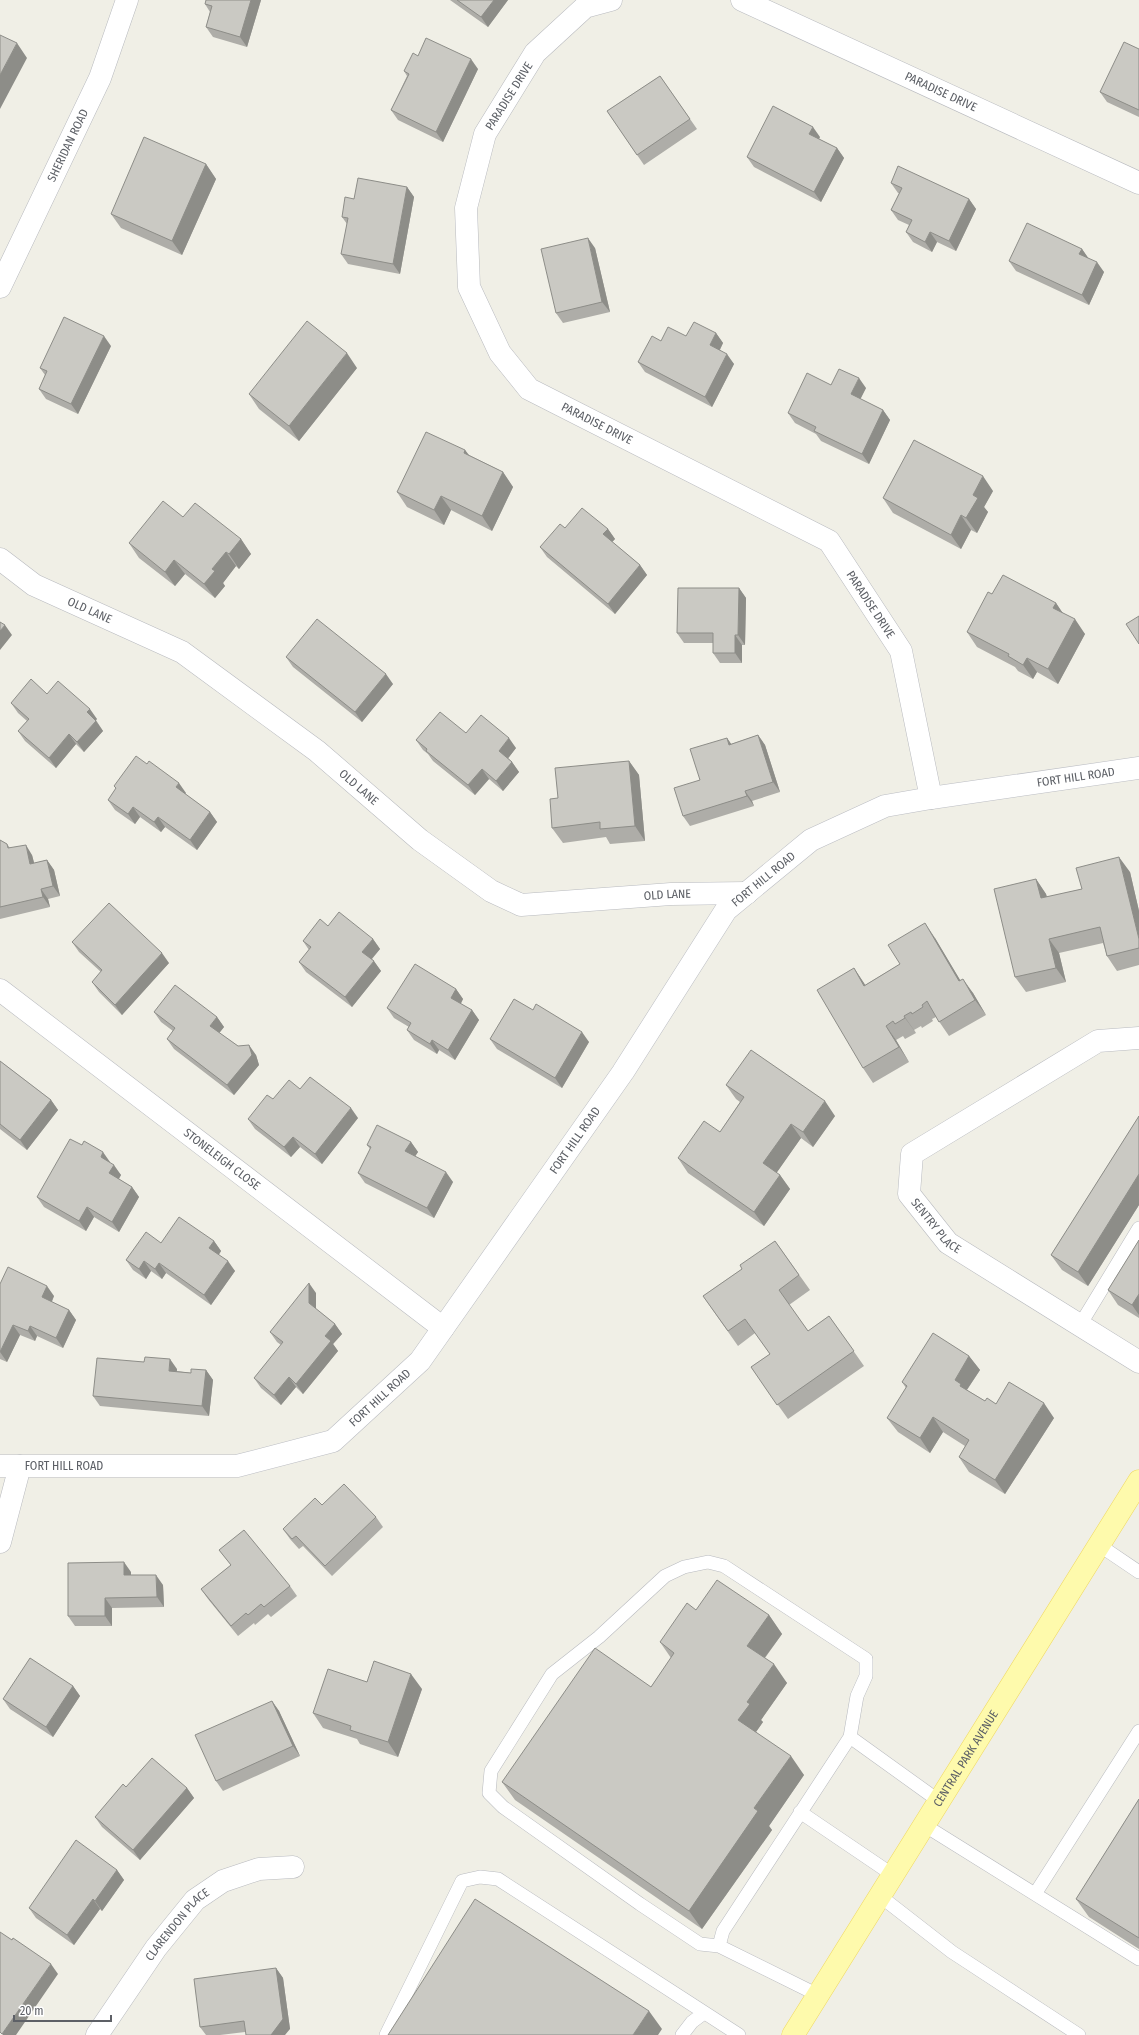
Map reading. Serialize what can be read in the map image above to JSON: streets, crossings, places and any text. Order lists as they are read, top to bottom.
{
  "streets": {
    "main road": ["CENTRAL PARK AVENUE"],
    "street": [
      "PARADISE DRIVE",
      "SHERIDAN ROAD",
      "OLD LANE",
      "FORT HILL ROAD",
      "STONELEIGH CLOSE",
      "SENTRY PLACE",
      "CLARENDON PLACE"
    ]
  },
  "crossings": [
    ["PARADISE DRIVE", "FORT HILL ROAD"],
    ["OLD LANE", "FORT HILL ROAD"],
    ["FORT HILL ROAD", "STONELEIGH CLOSE"]
  ],
  "scale_bar": "20 m"
}
